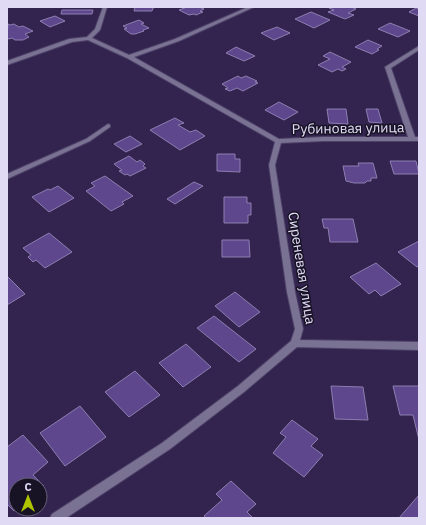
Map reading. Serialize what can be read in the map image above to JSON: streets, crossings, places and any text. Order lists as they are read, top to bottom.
{
  "streets": {
    "street": ["Рубиновая улица", "Сиреневая улица"]
  },
  "crossings": [
    ["Рубиновая улица", "Сиреневая улица"]
  ],
  "north": "top"
}
